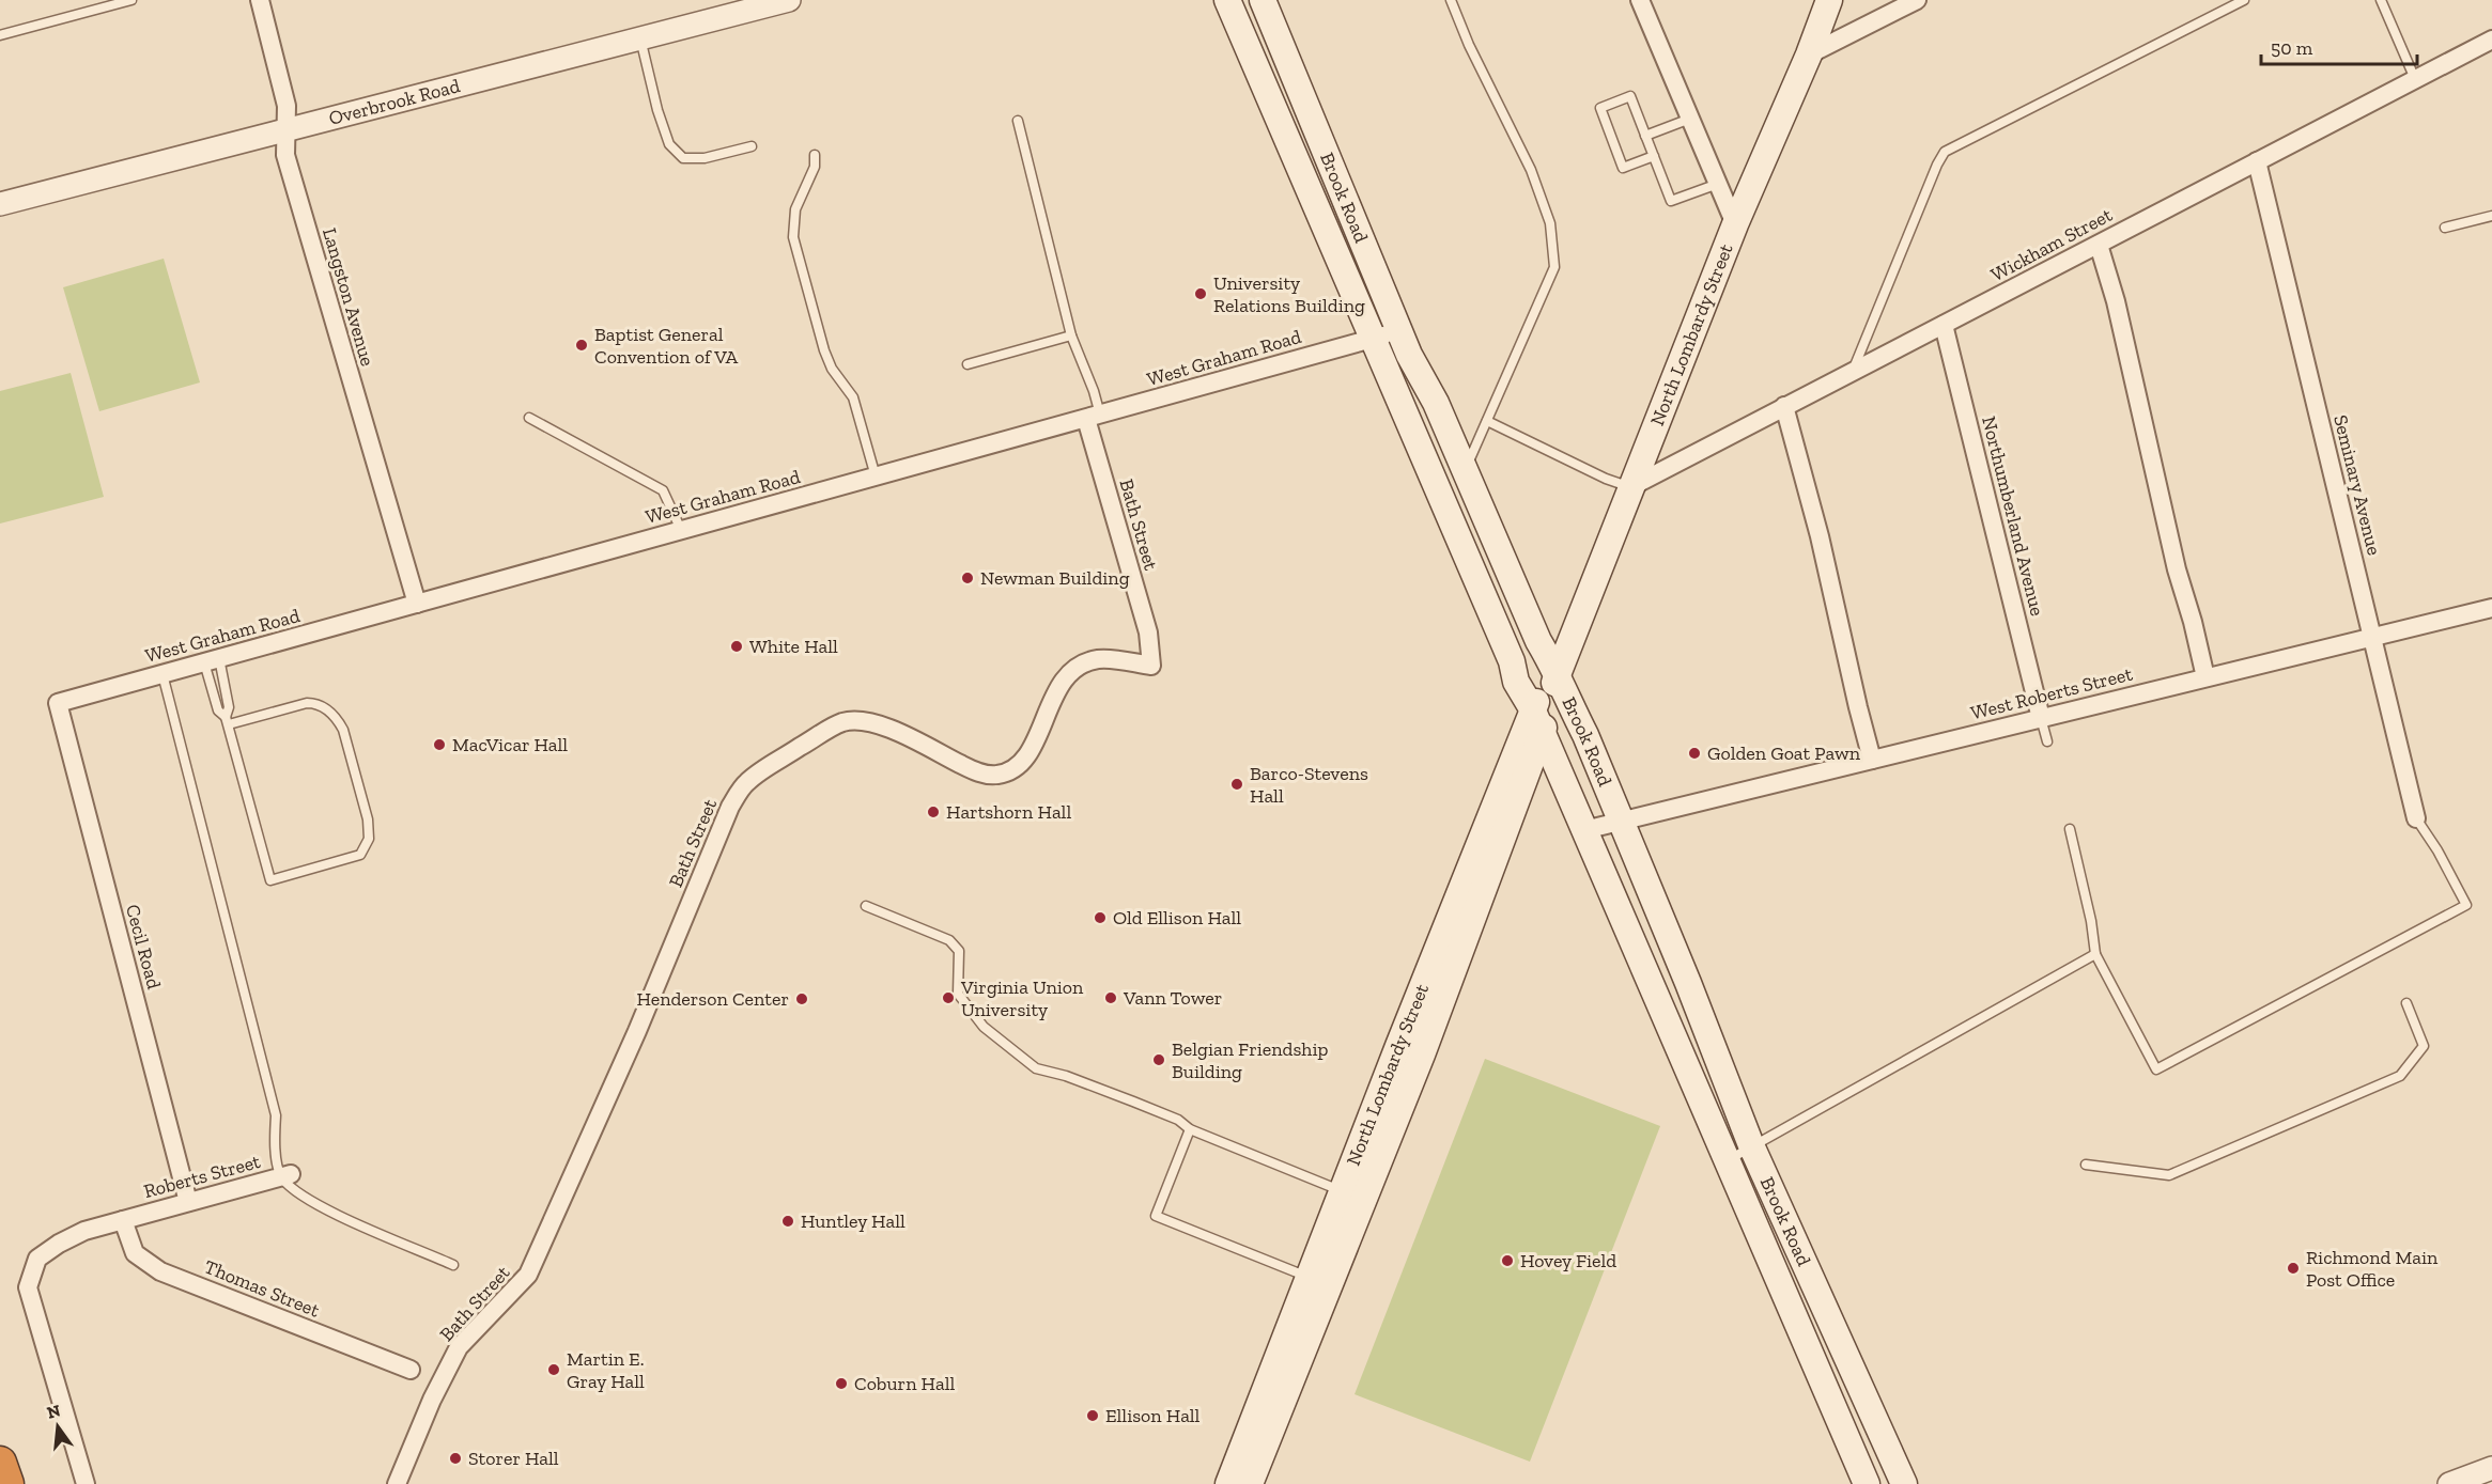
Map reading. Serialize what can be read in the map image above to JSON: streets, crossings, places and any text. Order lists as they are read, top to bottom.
{
  "streets": {
    "main road": ["Brook Road", "North Lombardy Street"],
    "street": [
      "Overbrook Road",
      "Wickham Street",
      "Langston Avenue",
      "West Graham Road",
      "Seminary Avenue",
      "Northumberland Avenue",
      "Bath Street",
      "West Roberts Street",
      "Cecil Road",
      "Roberts Street",
      "Thomas Street"
    ]
  },
  "crossings": [
    ["Overbrook Road", "Langston Avenue"],
    ["Brook Road", "North Lombardy Street"],
    ["Brook Road", "West Graham Road"],
    ["Brook Road", "West Roberts Street"],
    ["Wickham Street", "North Lombardy Street"],
    ["Wickham Street", "Seminary Avenue"],
    ["Wickham Street", "Northumberland Avenue"],
    ["Langston Avenue", "West Graham Road"],
    ["West Graham Road", "Bath Street"],
    ["West Graham Road", "Cecil Road"],
    ["Seminary Avenue", "West Roberts Street"],
    ["Northumberland Avenue", "West Roberts Street"],
    ["Cecil Road", "Roberts Street"],
    ["Roberts Street", "Thomas Street"]
  ],
  "places": [
    "University Relations Building",
    "Baptist General Convention of VA",
    "Newman Building",
    "White Hall",
    "MacVicar Hall",
    "Golden Goat Pawn",
    "Barco-Stevens Hall",
    "Hartshorn Hall",
    "Old Ellison Hall",
    "Virginia Union University",
    "Vann Tower",
    "Henderson Center",
    "Belgian Friendship Building",
    "Huntley Hall",
    "Hovey Field",
    "Richmond Main Post Office",
    "Martin E. Gray Hall",
    "Coburn Hall",
    "Ellison Hall",
    "Storer Hall"
  ],
  "scale_bar": "50 m",
  "north": "top"
}
